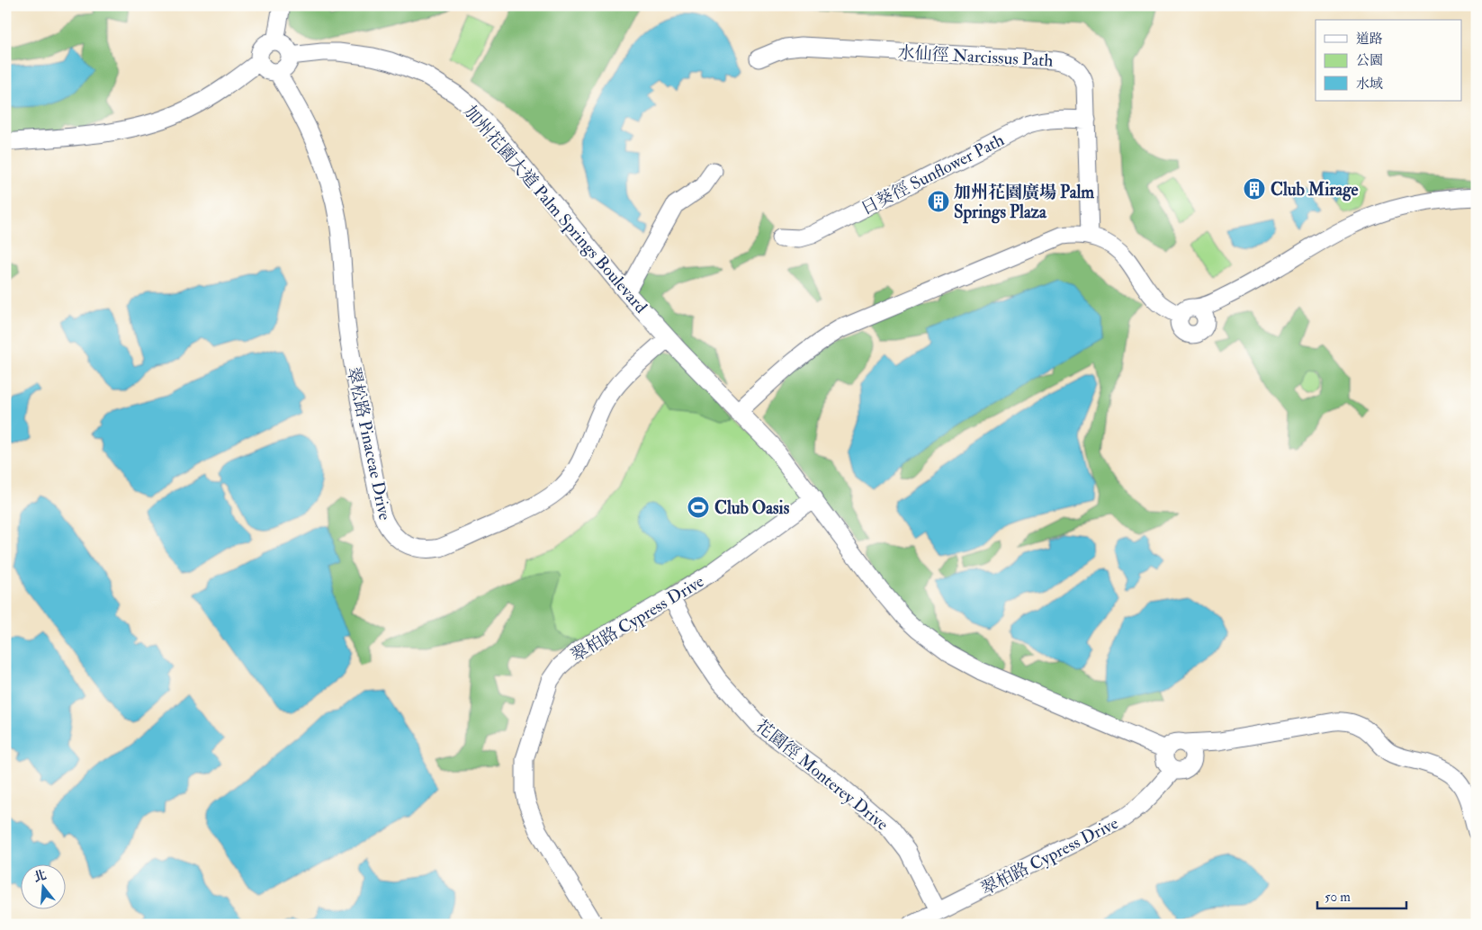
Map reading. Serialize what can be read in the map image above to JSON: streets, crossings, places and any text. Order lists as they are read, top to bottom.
{
  "streets": {
    "street": [
      "水仙徑 Narcissus Path",
      "日葵徑 Sunflower Path",
      "加州花園大道 Palm Springs Boulevard",
      "翠松路 Pinaceae Drive",
      "翠柏路 Cypress Drive",
      "花園徑 Monterey Drive"
    ]
  },
  "crossings": [
    ["水仙徑 Narcissus Path", "日葵徑 Sunflower Path"],
    ["加州花園大道 Palm Springs Boulevard", "翠松路 Pinaceae Drive"],
    ["加州花園大道 Palm Springs Boulevard", "翠柏路 Cypress Drive"],
    ["翠柏路 Cypress Drive", "花園徑 Monterey Drive"]
  ],
  "places": {
    "building": ["Club Mirage", "加州花園廣場 Palm Springs Plaza"],
    "sports": ["Club Oasis"]
  },
  "legend": ["道路", "公園", "水域"],
  "scale_bar": "50 m",
  "north": "top"
}
